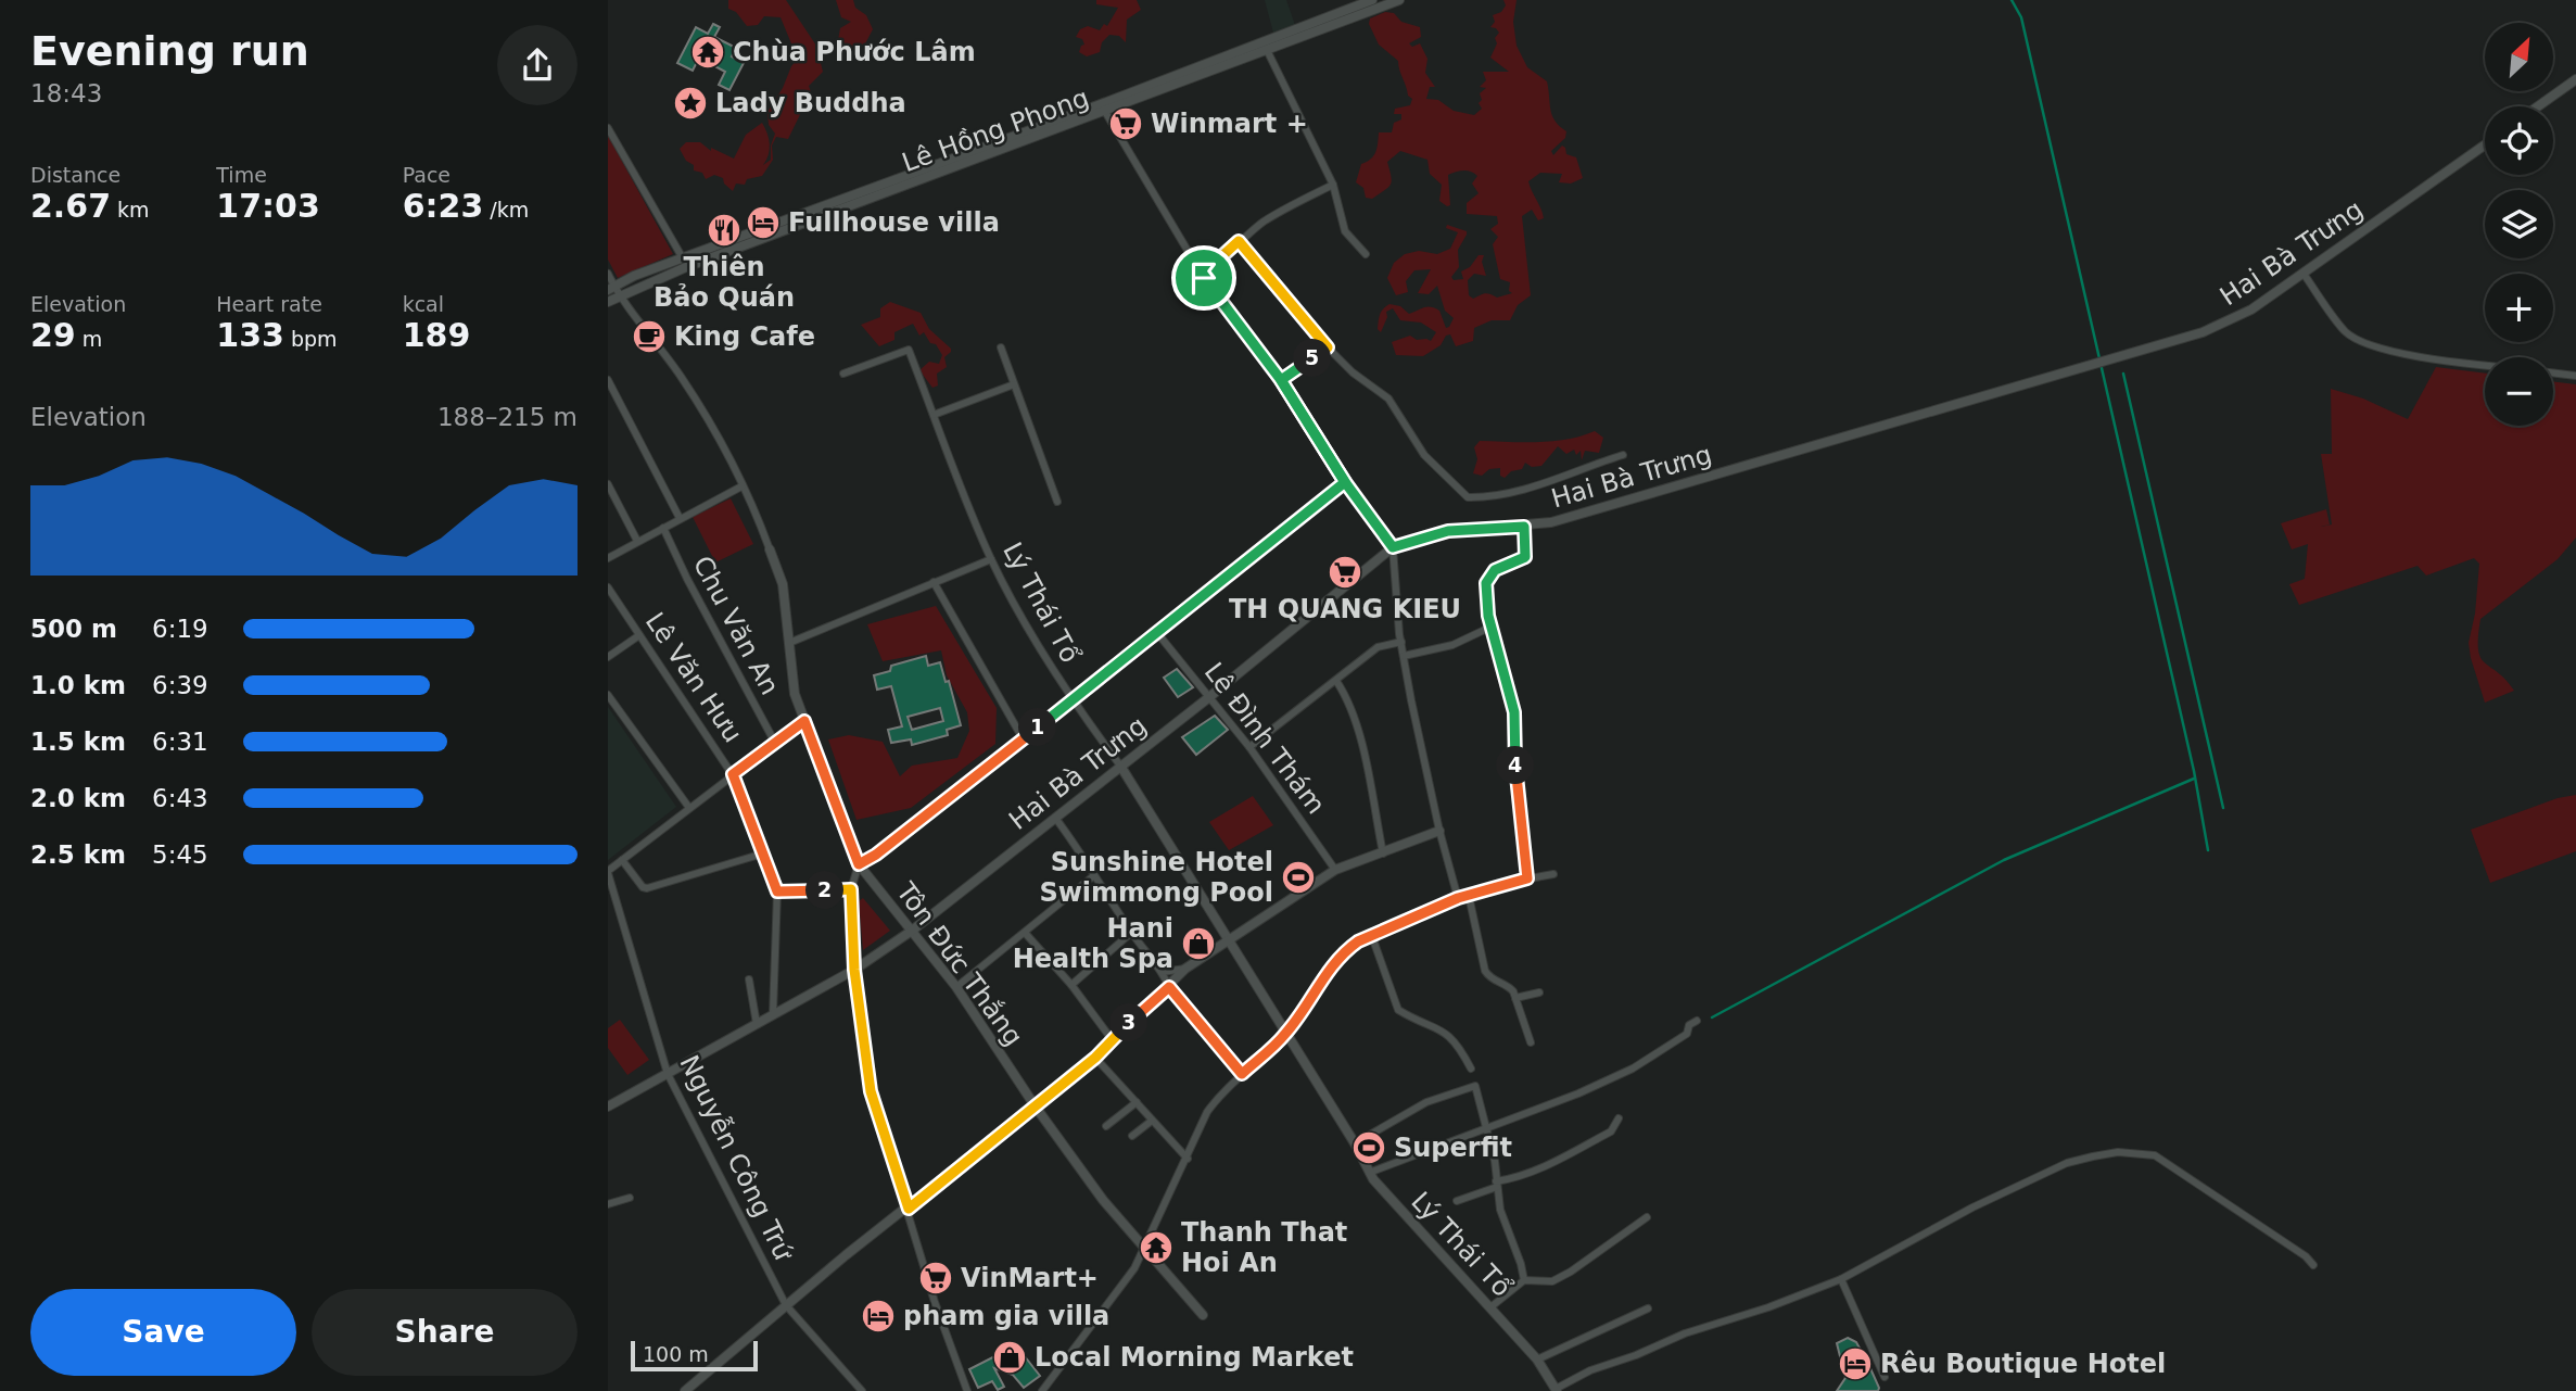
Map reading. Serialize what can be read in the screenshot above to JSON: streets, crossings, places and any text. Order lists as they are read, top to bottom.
{
  "streets": {
    "street": [
      "Lê Hồng Phong",
      "Hai Bà Trưng",
      "Lý Thái Tổ",
      "Chu Văn An",
      "Lê Văn Hưu",
      "Lê Đình Thám",
      "Tôn Đức Thắng",
      "Nguyễn Công Trứ"
    ]
  },
  "crossings": [
    ["Lê Hồng Phong", "Tôn Đức Thắng"],
    ["Hai Bà Trưng", "Lý Thái Tổ"],
    ["Hai Bà Trưng", "Lê Văn Hưu"],
    ["Hai Bà Trưng", "Lê Đình Thám"],
    ["Hai Bà Trưng", "Tôn Đức Thắng"],
    ["Hai Bà Trưng", "Nguyễn Công Trứ"]
  ],
  "places": {
    "temple": ["Chùa Phước Lâm", "Thanh That Hoi An"],
    "place": ["Lady Buddha"],
    "supermarket": ["Winmart +", "TH QUANG KIEU", "VinMart+"],
    "hotel": ["Fullhouse villa", "pham gia villa", "Rêu Boutique Hotel"],
    "restaurant": ["Thiên Bảo Quán"],
    "cafe": ["King Cafe"],
    "sports": ["Sunshine Hotel Swimmong Pool", "Superfit"],
    "shop": ["Hani Health Spa", "Local Morning Market"]
  },
  "scale_bar": "100 m",
  "north": "top right",
  "page": {
    "heading": ["Evening run", "18:43"],
    "map_buttons": ["+", "−"],
    "stats": [
      ["Distance", "2.67 km"],
      ["Time", "17:03"],
      ["Pace", "6:23 /km"],
      ["Elevation", "29 m"],
      ["Heart rate", "133 bpm"],
      ["kcal", "189"]
    ],
    "pins": [
      "5",
      "1",
      "4",
      "2",
      "3"
    ],
    "chart": ["Elevation", "188–215 m"],
    "list": [
      {
        "name": "500 m",
        "note": "6:19"
      },
      {
        "name": "1.0 km",
        "note": "6:39"
      },
      {
        "name": "1.5 km",
        "note": "6:31"
      },
      {
        "name": "2.0 km",
        "note": "6:43"
      },
      {
        "name": "2.5 km",
        "note": "5:45"
      }
    ],
    "buttons": ["Save", "Share"],
    "scale": "100 m"
  }
}
